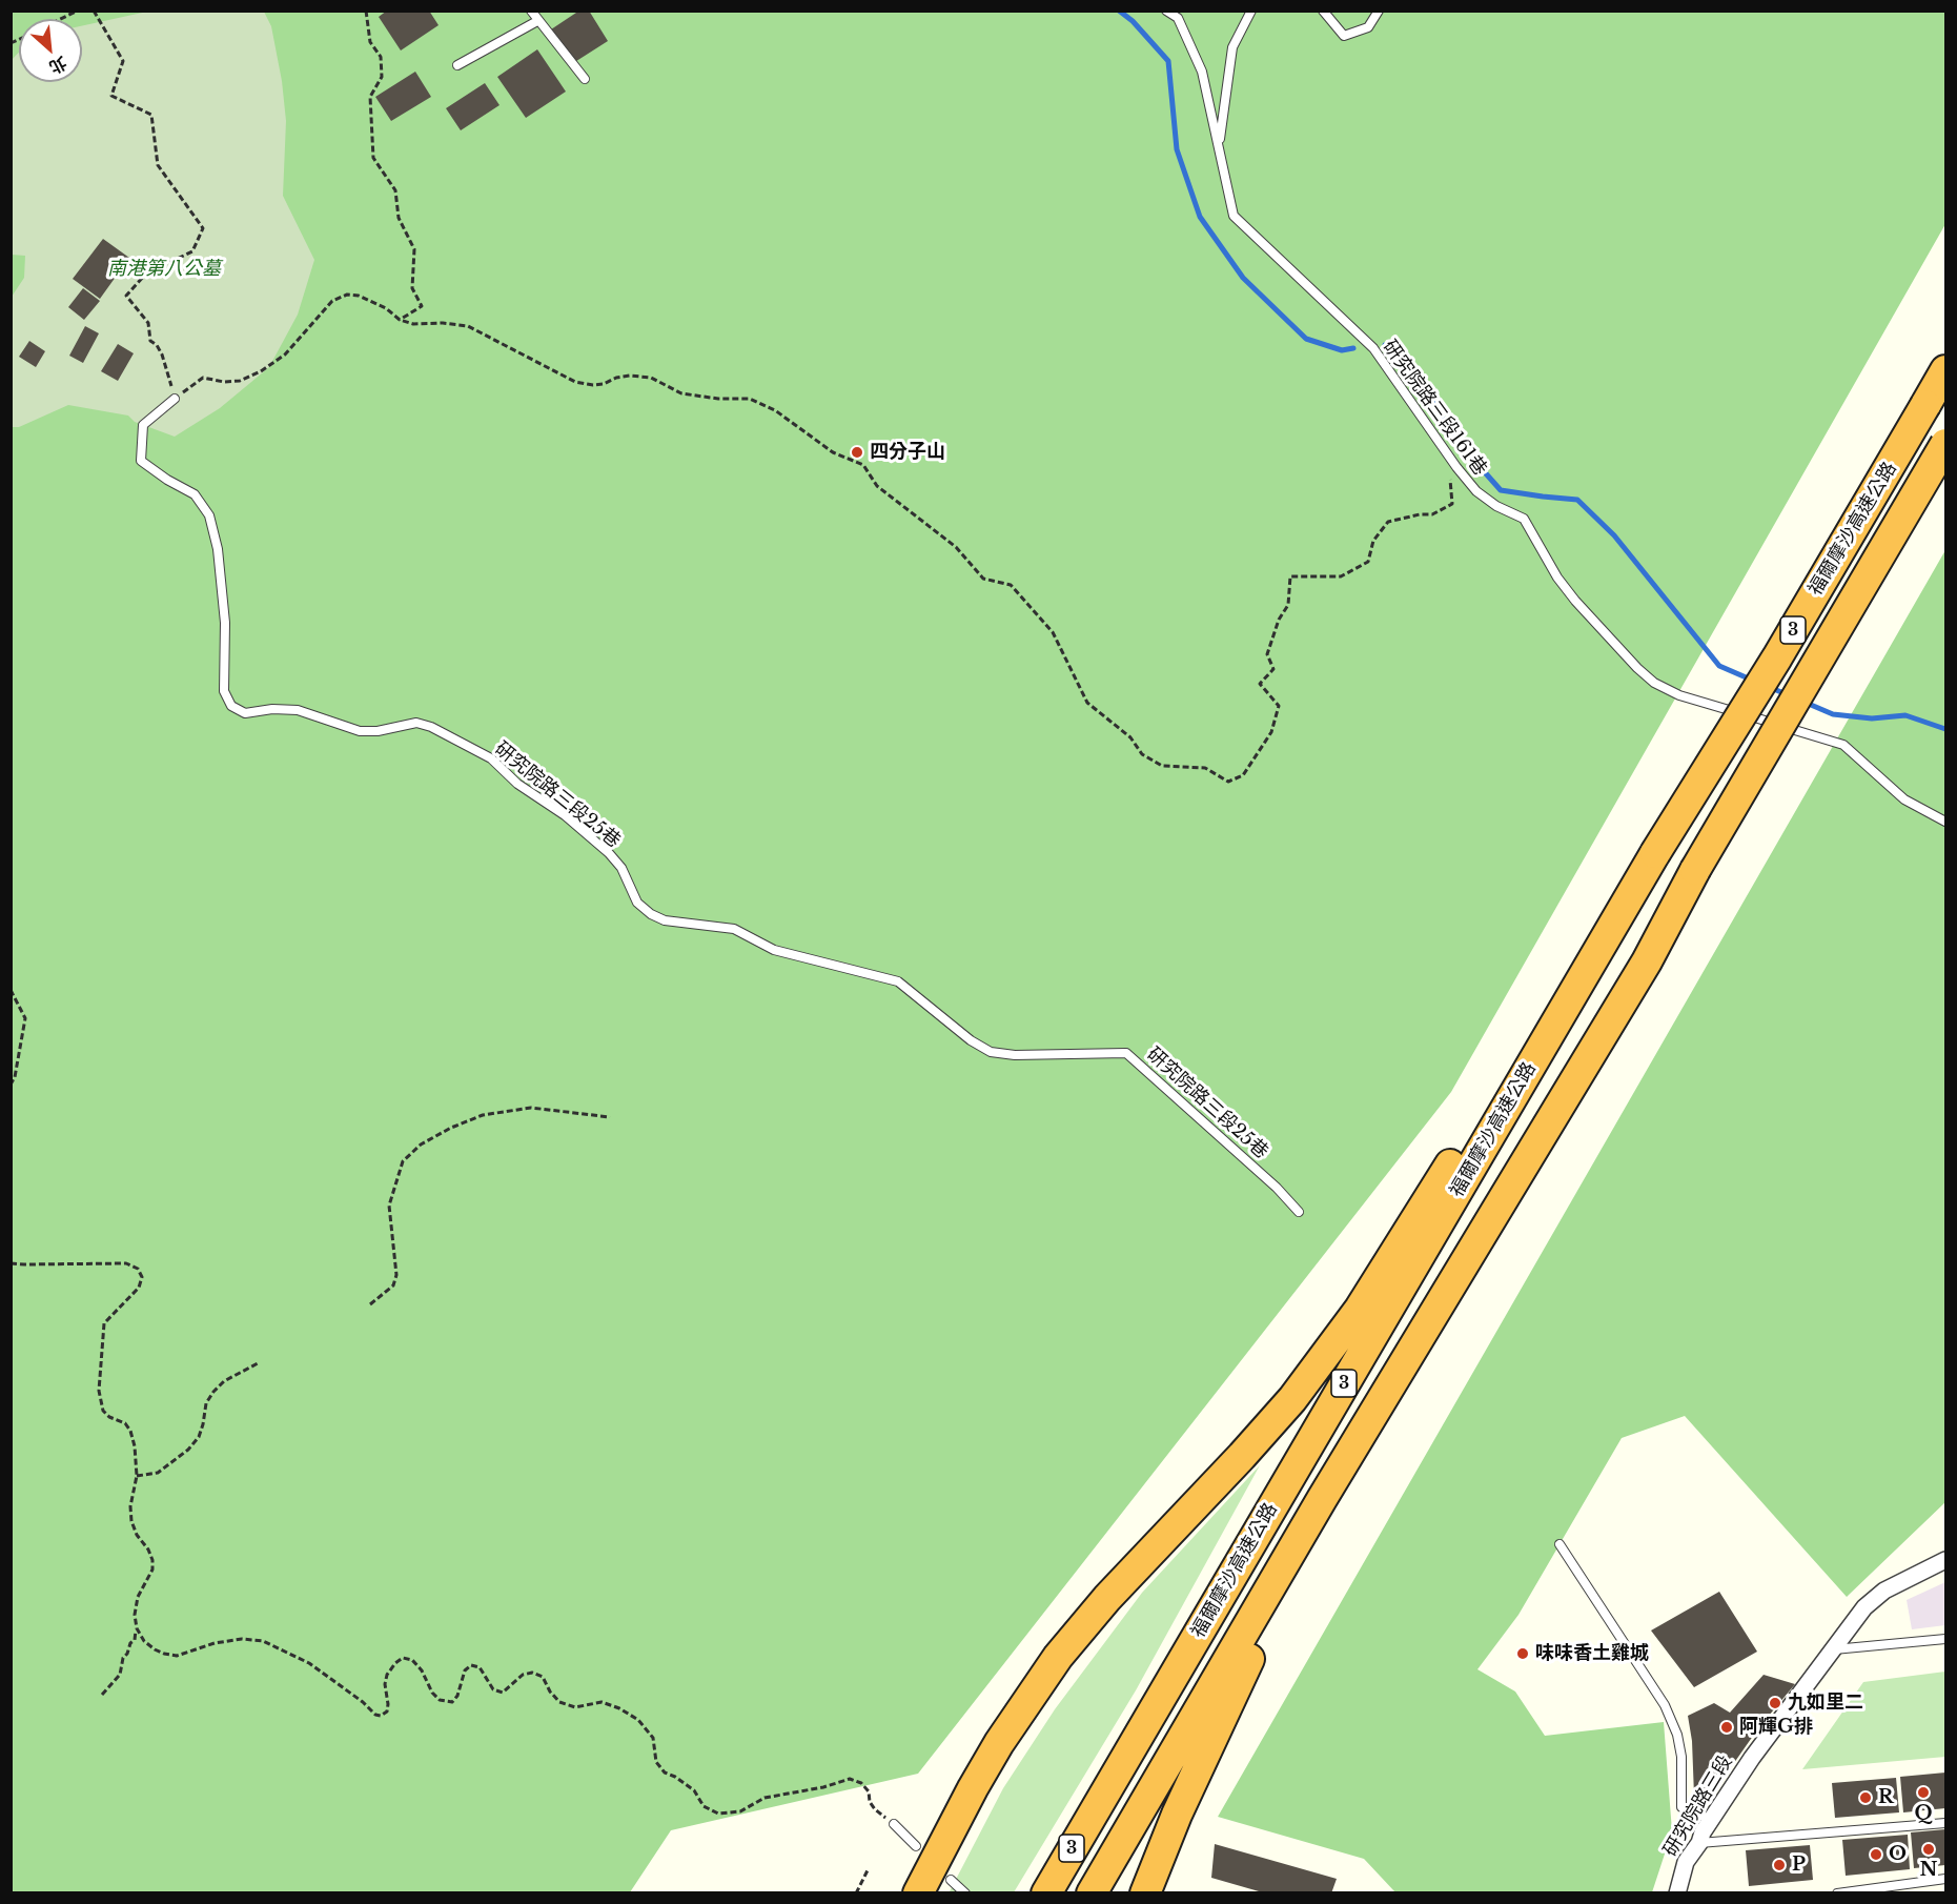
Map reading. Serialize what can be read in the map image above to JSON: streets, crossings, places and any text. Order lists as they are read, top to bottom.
{
  "streets": {
    "highway": ["福爾摩沙高速公路", "3"],
    "street": ["研究院路三段"],
    "lane": ["研究院路三段161巷", "研究院路三段25巷"]
  },
  "parks": ["南港第八公墓"],
  "places": [
    "四分子山",
    "味味香土雞城",
    "九如里二",
    "阿輝G排",
    "Q",
    "R",
    "N",
    "O",
    "P"
  ],
  "north": "bottom right"
}
